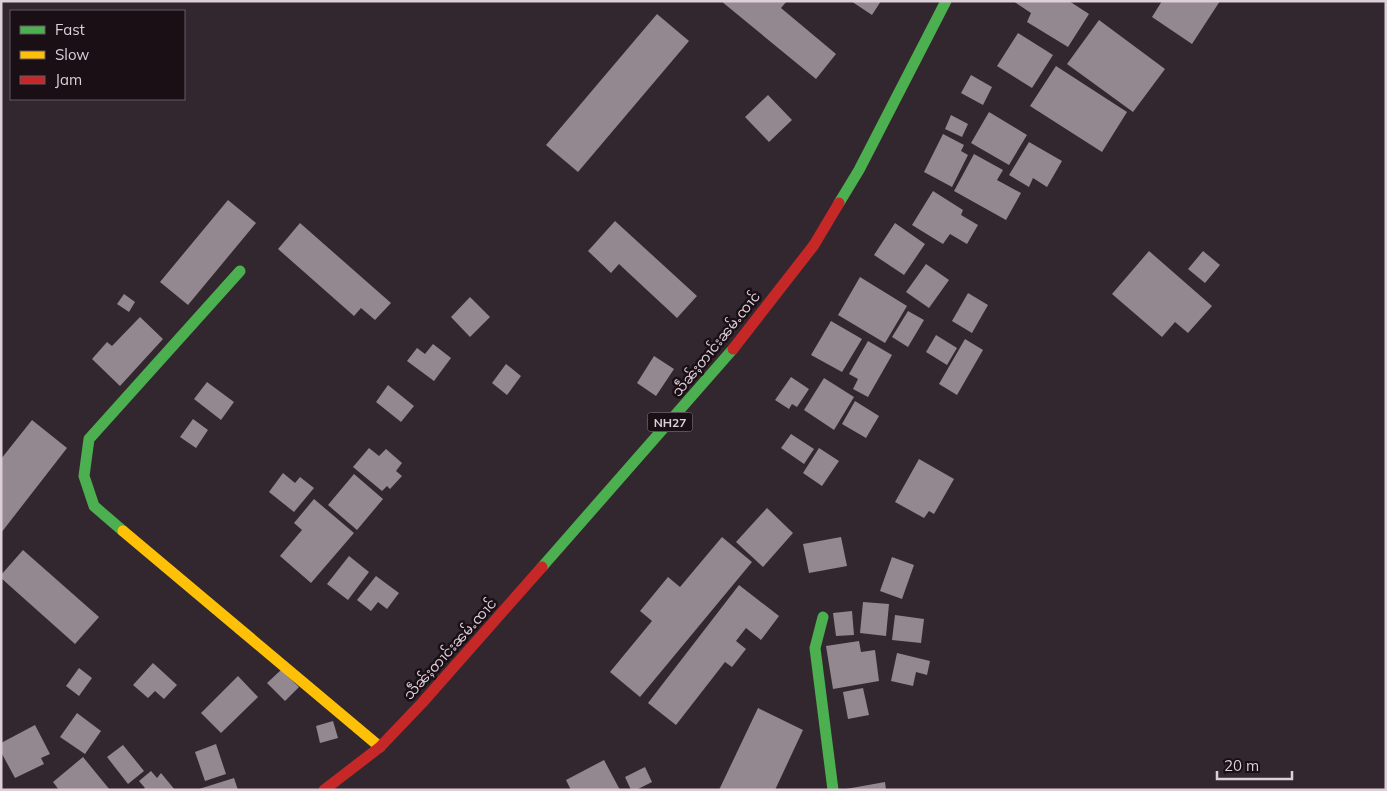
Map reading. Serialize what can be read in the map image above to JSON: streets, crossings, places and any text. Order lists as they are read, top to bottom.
{
  "streets": {
    "main road": ["သဵၼ်ႈတၢင်းၼမ်ႉၸၢင်", "NH27"]
  },
  "legend": ["Fast", "Slow", "Jam"],
  "scale_bar": "20 m"
}
